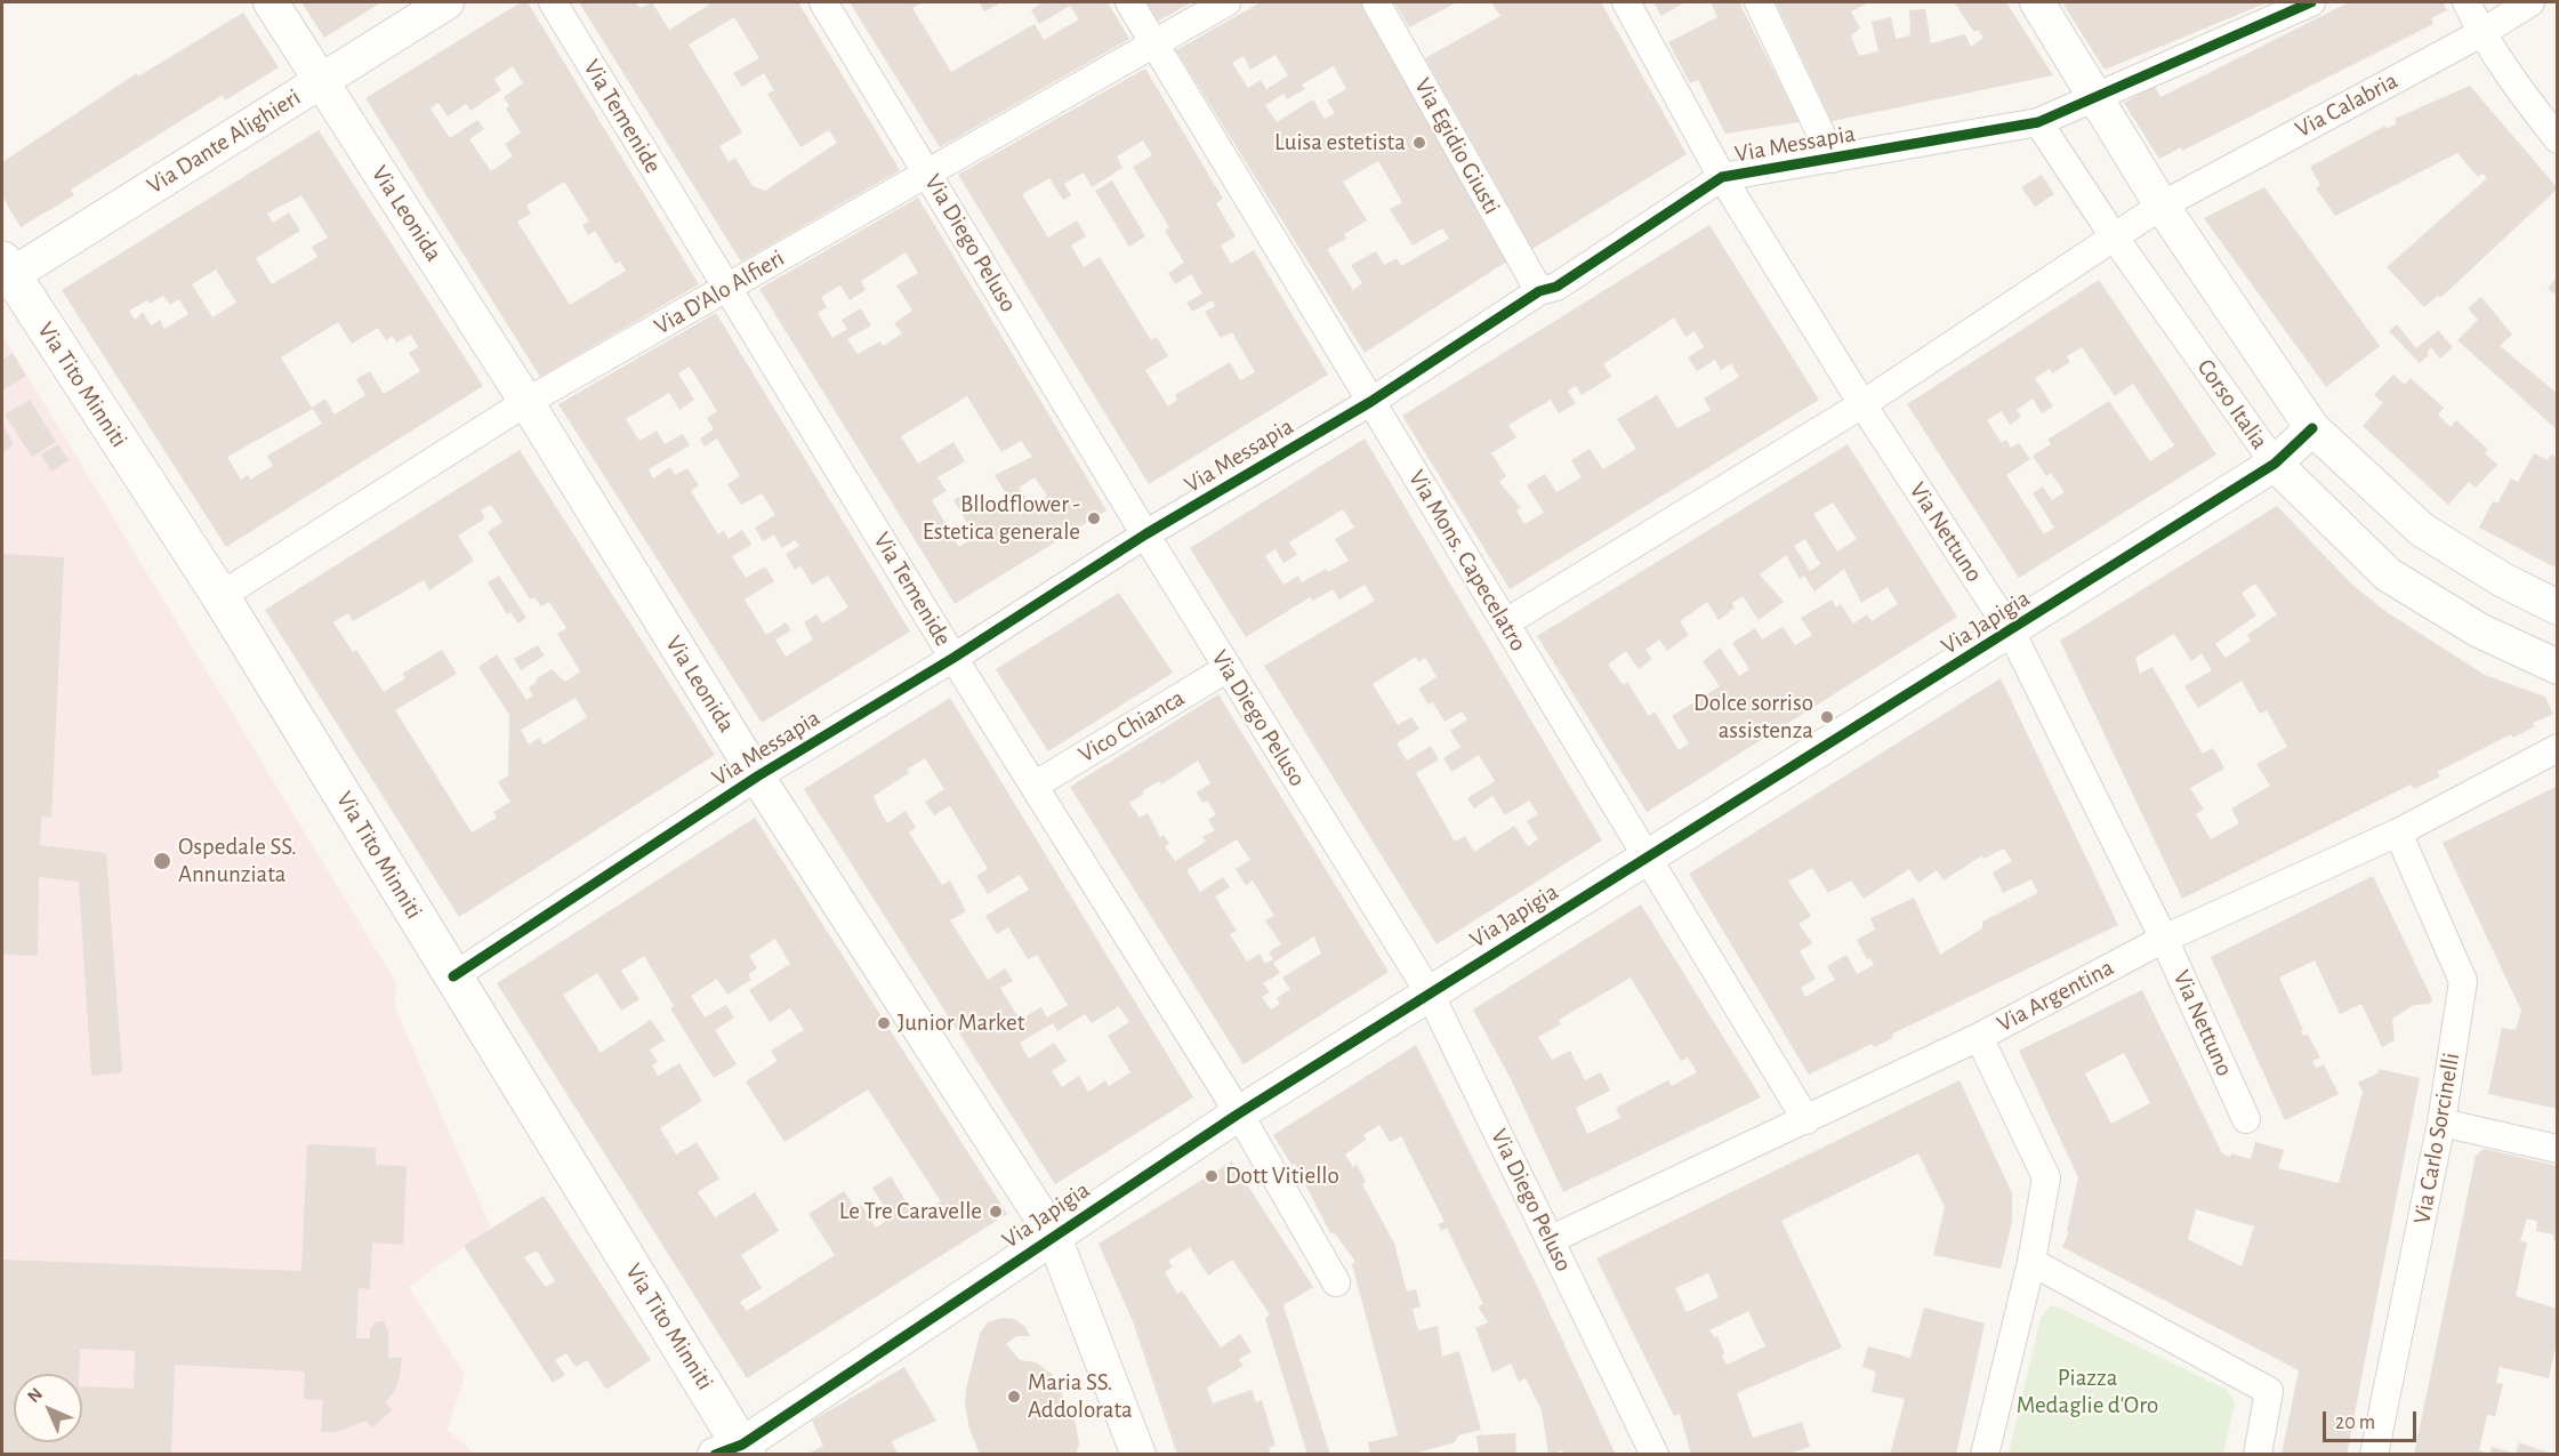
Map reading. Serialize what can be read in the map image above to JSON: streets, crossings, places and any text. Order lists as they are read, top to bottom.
{
  "streets": {
    "main road": ["Via Tito Minniti"],
    "street": [
      "Via Calabria",
      "Via Temenide",
      "Via Dante Alighieri",
      "Via Messapia",
      "Via Egidio Giusti",
      "Via Leonida",
      "Via Diego Peluso",
      "Via D'Alo Alfieri",
      "Corso Italia",
      "Via Nettuno",
      "Via Mons. Capecelatro",
      "Via Japigia",
      "Vico Chianca",
      "Via Argentina",
      "Via Carlo Sorcinelli"
    ]
  },
  "crossings": [
    ["Via Calabria", "Corso Italia"],
    ["Via Calabria", "Via Nettuno"],
    ["Via Calabria", "Via Mons. Capecelatro"],
    ["Via Temenide", "Via Messapia"],
    ["Via Temenide", "Via D'Alo Alfieri"],
    ["Via Temenide", "Via Japigia"],
    ["Via Temenide", "Vico Chianca"],
    ["Via Dante Alighieri", "Via Leonida"],
    ["Via Dante Alighieri", "Via Tito Minniti"],
    ["Via Messapia", "Via Egidio Giusti"],
    ["Via Messapia", "Via Leonida"],
    ["Via Messapia", "Via Diego Peluso"],
    ["Via Messapia", "Via Tito Minniti"],
    ["Via Messapia", "Corso Italia"],
    ["Via Messapia", "Via Nettuno"],
    ["Via Messapia", "Via Mons. Capecelatro"],
    ["Via Leonida", "Via D'Alo Alfieri"],
    ["Via Leonida", "Via Japigia"],
    ["Via Diego Peluso", "Via D'Alo Alfieri"],
    ["Via Diego Peluso", "Via Japigia"],
    ["Via Diego Peluso", "Vico Chianca"],
    ["Via Diego Peluso", "Via Argentina"],
    ["Via D'Alo Alfieri", "Via Tito Minniti"],
    ["Via D'Alo Alfieri", "Via Mons. Capecelatro"],
    ["Via Tito Minniti", "Via Japigia"],
    ["Corso Italia", "Via Japigia"],
    ["Via Nettuno", "Via Japigia"],
    ["Via Nettuno", "Via Argentina"],
    ["Via Mons. Capecelatro", "Via Japigia"],
    ["Via Mons. Capecelatro", "Via Argentina"],
    ["Via Argentina", "Via Carlo Sorcinelli"]
  ],
  "parks": ["Piazza Medaglie d'Oro"],
  "places": [
    "Luisa estetista",
    "Bllodflower - Estetica generale",
    "Dolce sorriso assistenza",
    "Ospedale SS. Annunziata",
    "Junior Market",
    "Dott Vitiello",
    "Le Tre Caravelle",
    "Maria SS. Addolorata"
  ],
  "scale_bar": "20 m",
  "north": "top left"
}
